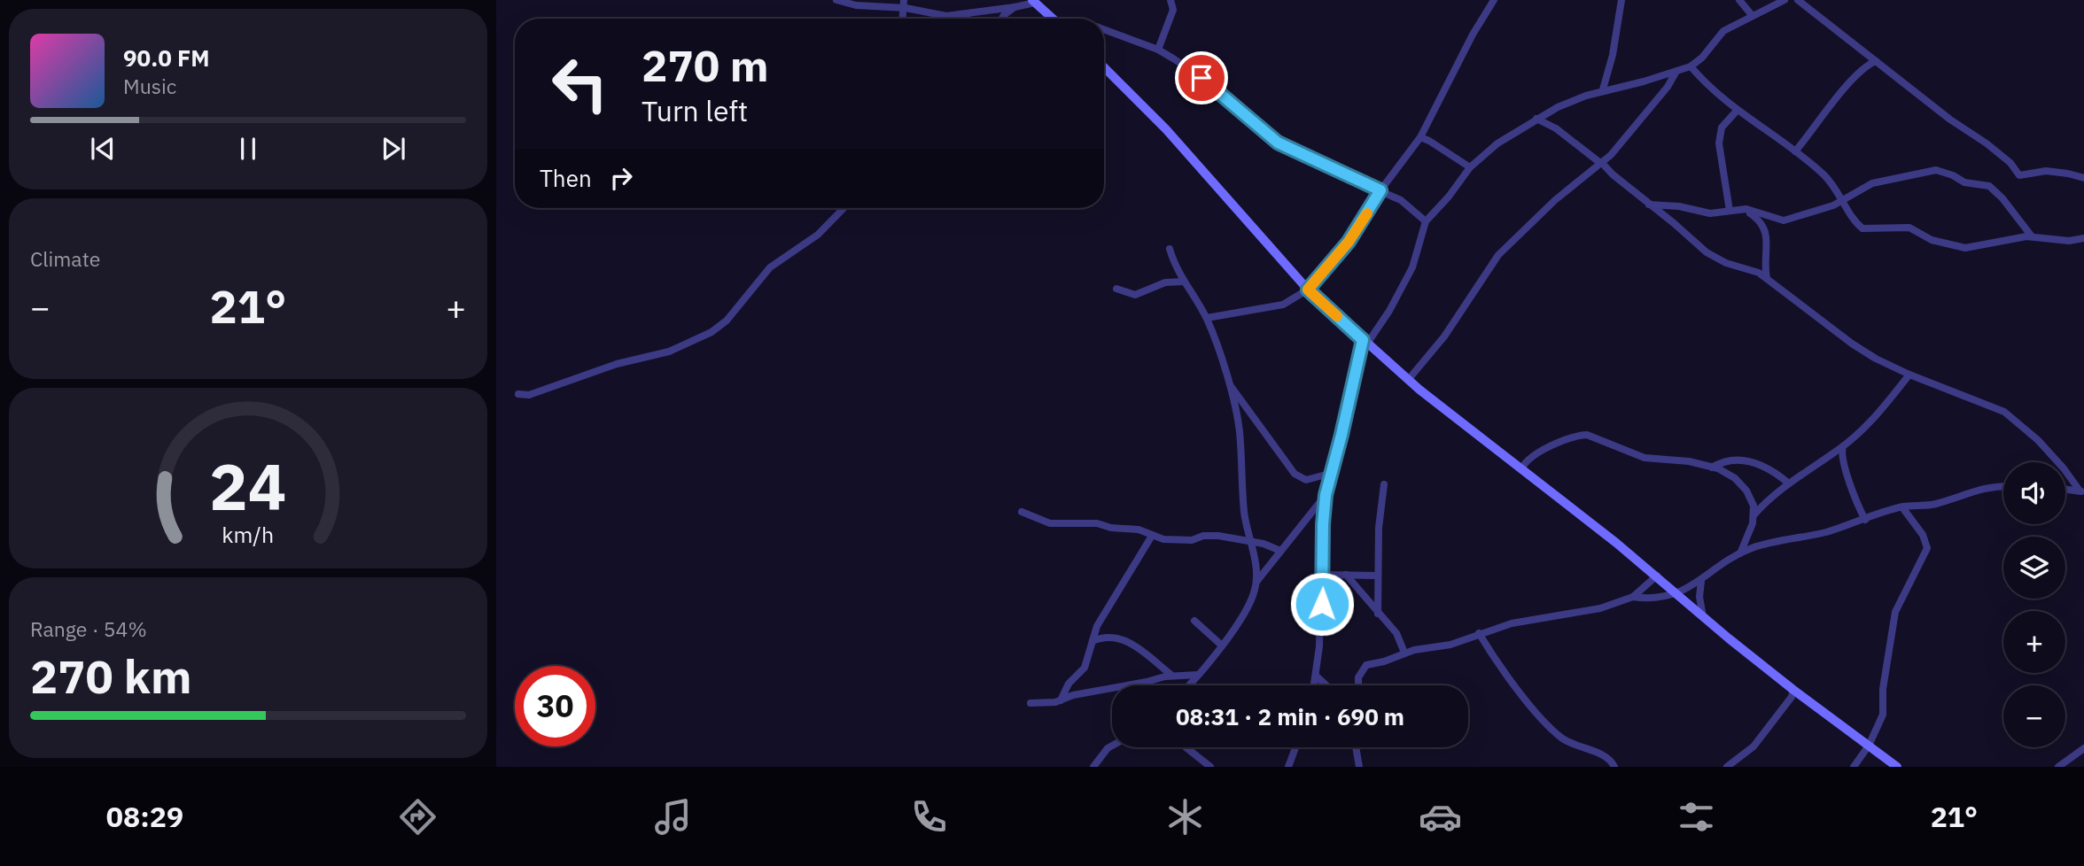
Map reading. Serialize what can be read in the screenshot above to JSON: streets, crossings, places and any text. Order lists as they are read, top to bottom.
{
  "page": {
    "turn": ["270 m", "Turn left"],
    "song": ["90.0 FM", "Music"],
    "then": "Then",
    "tile": [
      "Climate",
      ["Range · 54%", "270 km"]
    ],
    "heat": ["−", "21°", "+"],
    "map_buttons": ["+", "−"],
    "limit": "30",
    "trip": "08:31 · 2 min · 690 m",
    "tabs": ["08:29", "21°"],
    "gauge": ["24", "km/h"]
  }
}
